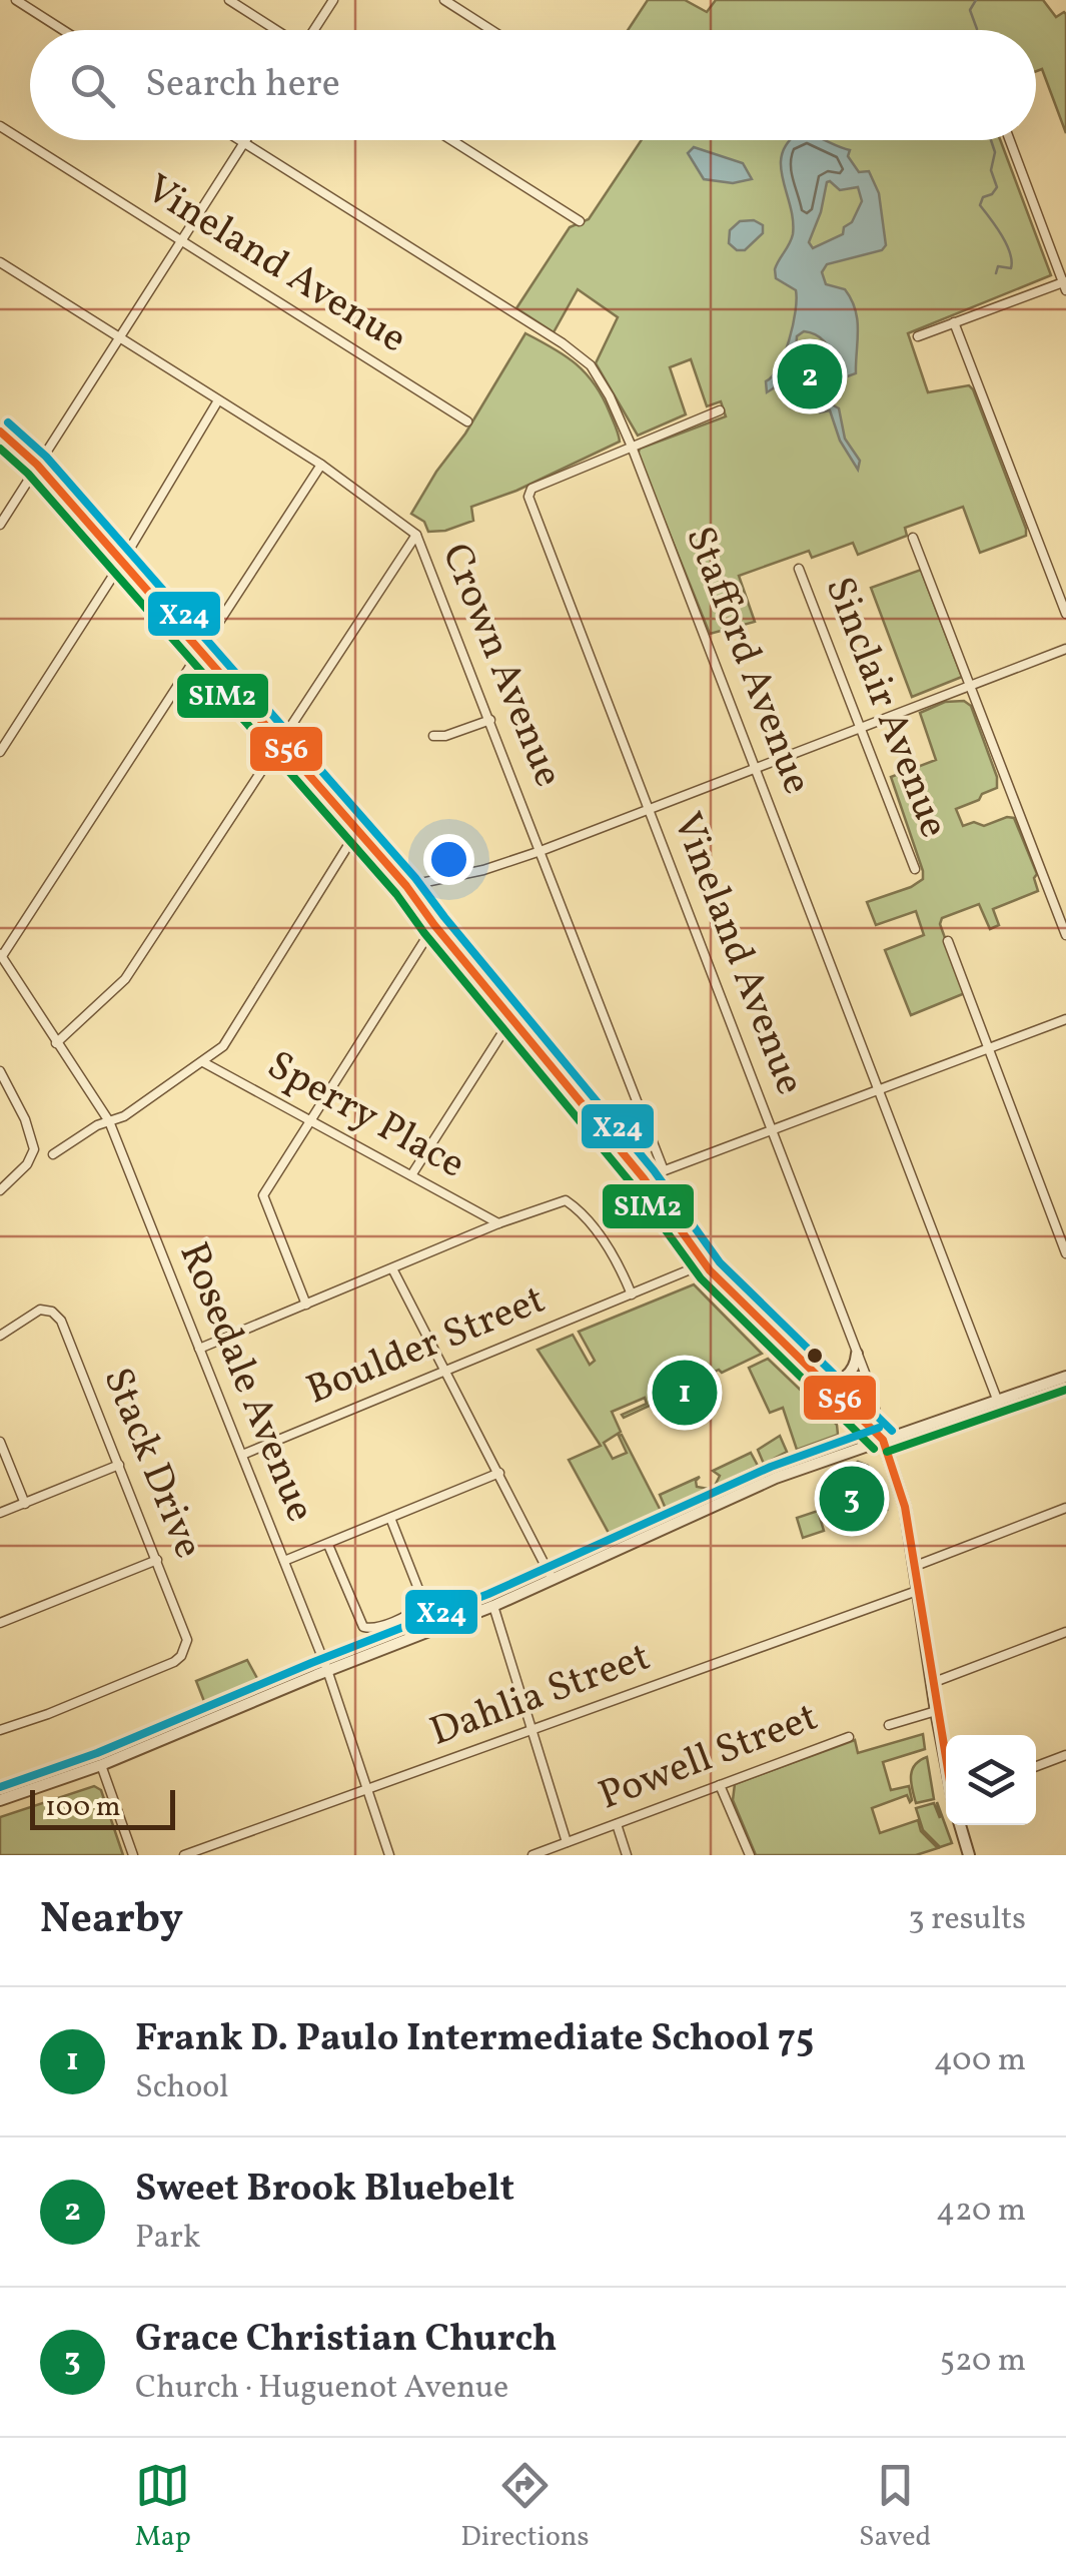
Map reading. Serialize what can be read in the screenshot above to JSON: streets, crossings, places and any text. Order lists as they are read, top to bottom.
{
  "streets": {
    "street": [
      "Vineland Avenue",
      "Stafford Avenue",
      "Crown Avenue",
      "Sinclair Avenue",
      "Sperry Place",
      "Boulder Street",
      "Rosedale Avenue",
      "Stack Drive",
      "Dahlia Street",
      "Powell Street"
    ]
  },
  "crossings": [
    ["Vineland Avenue", "Stafford Avenue"],
    ["Boulder Street", "Rosedale Avenue"],
    ["Rosedale Avenue", "Dahlia Street"]
  ],
  "lines": ["transit line X24", "transit line S56", "transit line SIM2"],
  "scale_bar": "100 m",
  "page": {
    "search": "Search here",
    "pins": ["2", "1", "3"],
    "scale": "100 m",
    "heading": ["Nearby", "3 results"],
    "list": [
      {
        "mark": "1",
        "name": "Frank D. Paulo Intermediate School 75",
        "note": "School",
        "value": "400 m"
      },
      {
        "mark": "2",
        "name": "Sweet Brook Bluebelt",
        "note": "Park",
        "value": "420 m"
      },
      {
        "mark": "3",
        "name": "Grace Christian Church",
        "note": "Church · Huguenot Avenue",
        "value": "520 m"
      }
    ],
    "nav": ["Map", "Directions", "Saved"]
  }
}
